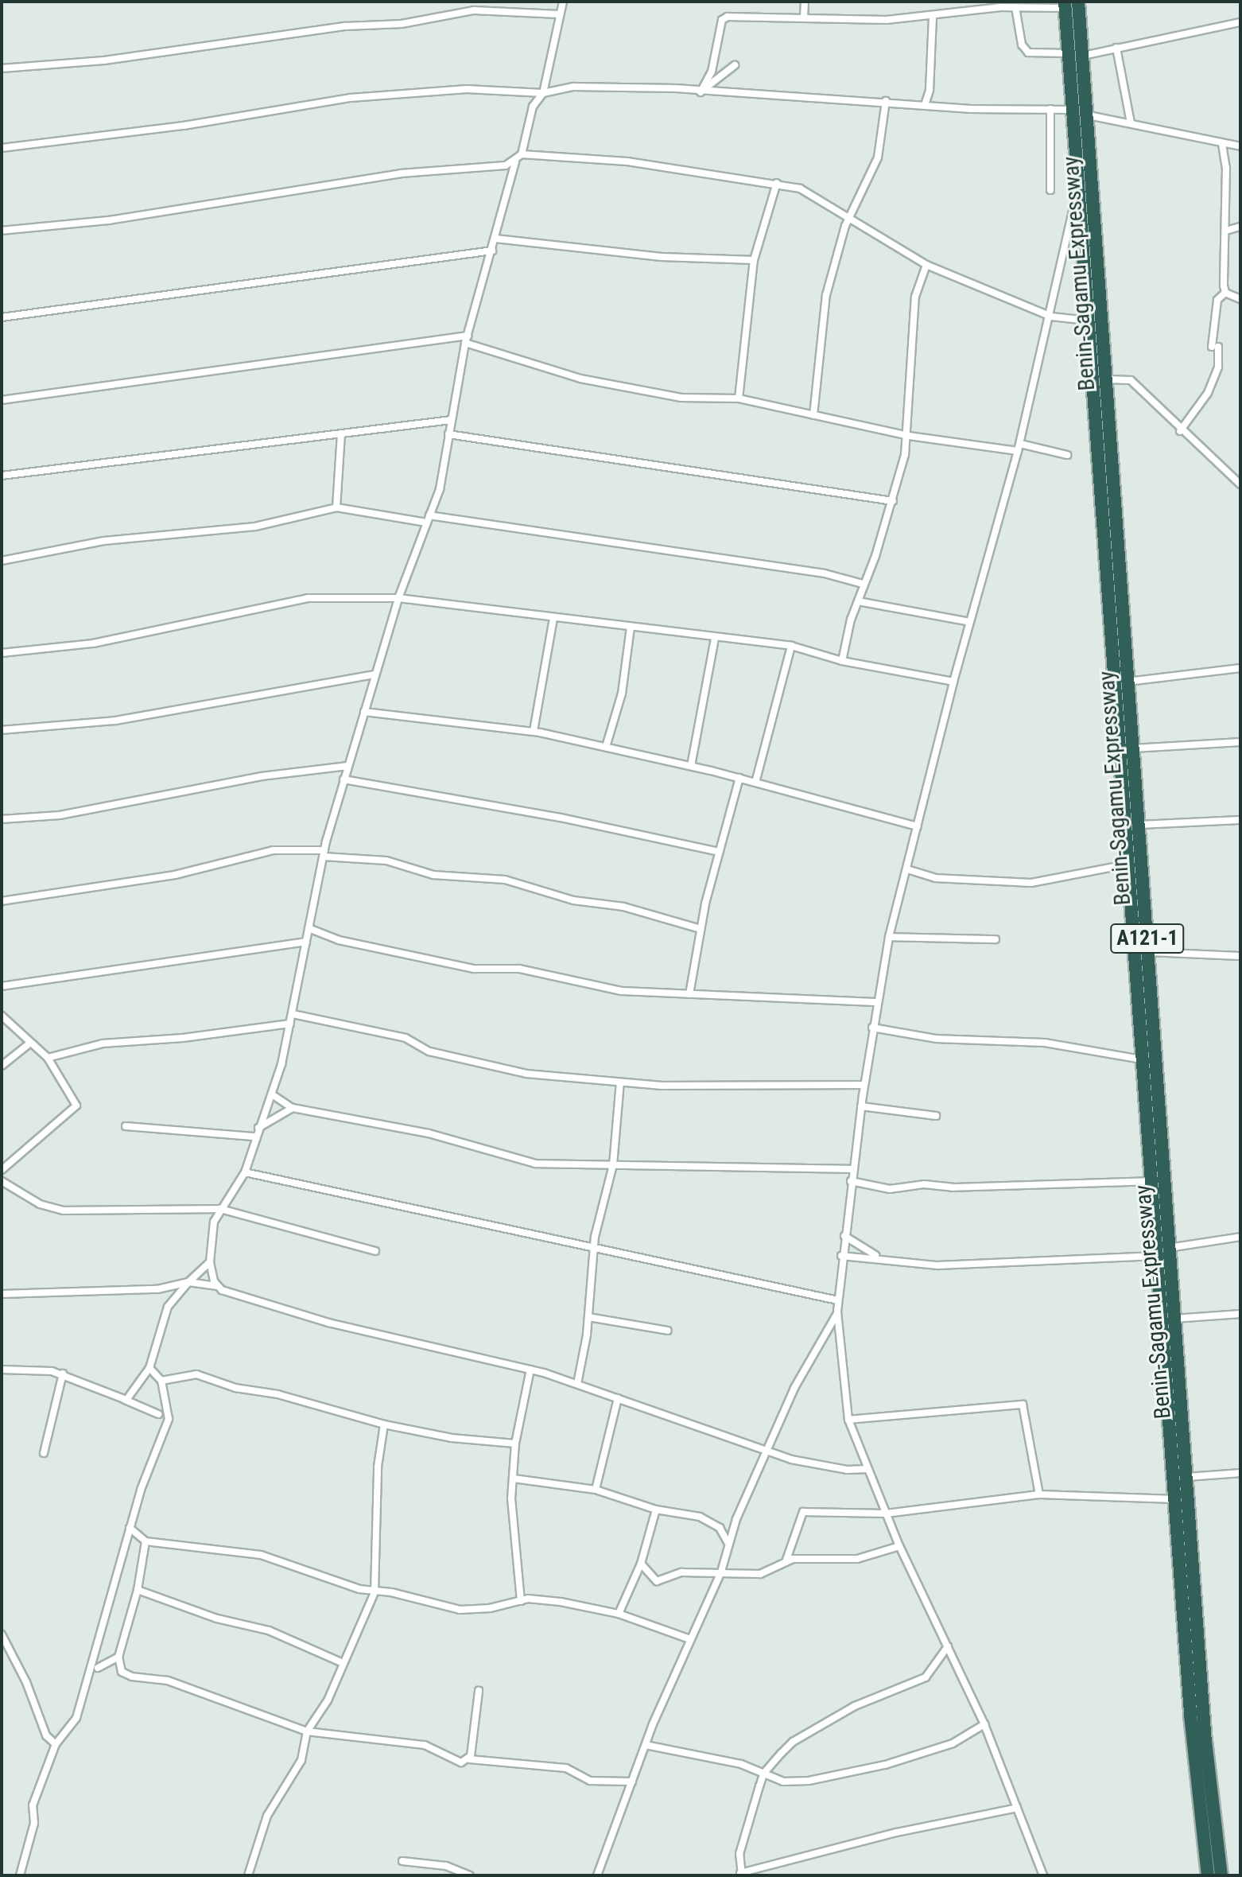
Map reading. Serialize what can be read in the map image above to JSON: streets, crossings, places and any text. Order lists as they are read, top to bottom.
{
  "streets": {
    "highway": ["Benin-Sagamu Expressway", "A121-1"]
  },
  "crossings": [
    ["Benin-Sagamu Expressway", "A121-1"]
  ]
}
